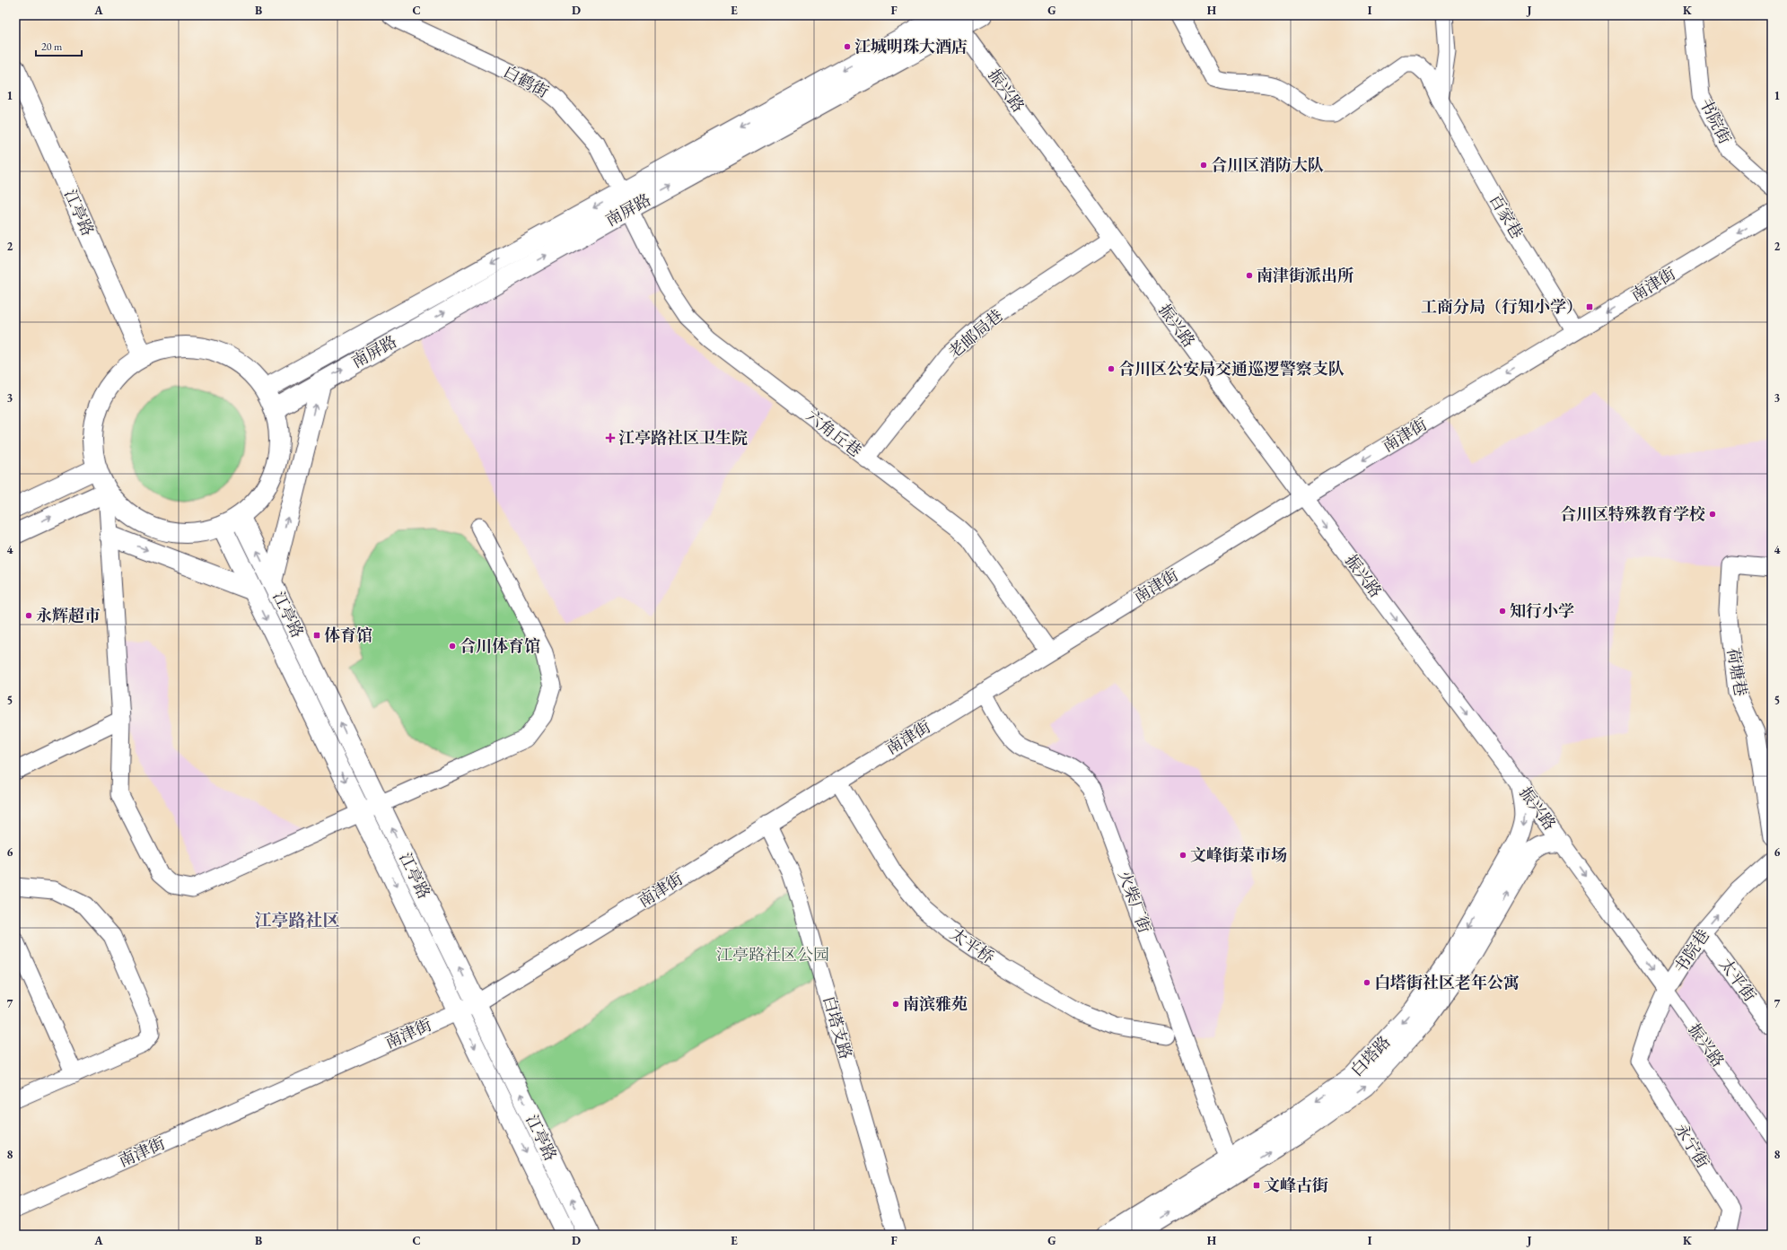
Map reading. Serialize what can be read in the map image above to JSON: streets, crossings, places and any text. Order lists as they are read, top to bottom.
{
  "streets": {
    "street": [
      "白鹤街",
      "振兴路",
      "书院街",
      "南屏路",
      "江亭路",
      "百家巷",
      "南津街",
      "老邮局巷",
      "六角丘巷",
      "荷塘巷",
      "火柴厂街",
      "太平桥",
      "书院巷",
      "太平街",
      "白塔支路",
      "白塔路",
      "永宁街"
    ]
  },
  "crossings": [
    ["白鹤街", "南屏路"],
    ["白鹤街", "六角丘巷"],
    ["振兴路", "南屏路"],
    ["振兴路", "南津街"],
    ["振兴路", "老邮局巷"],
    ["振兴路", "书院巷"],
    ["振兴路", "白塔路"],
    ["南屏路", "六角丘巷"],
    ["江亭路", "南津街"],
    ["百家巷", "南津街"],
    ["南津街", "六角丘巷"],
    ["南津街", "火柴厂街"],
    ["南津街", "太平桥"],
    ["南津街", "白塔支路"],
    ["老邮局巷", "六角丘巷"],
    ["火柴厂街", "白塔路"],
    ["书院巷", "太平街"],
    ["书院巷", "永宁街"]
  ],
  "one_way": ["振兴路", "书院巷"],
  "districts": ["江亭路社区"],
  "parks": ["江亭路社区公园"],
  "places": {
    "other": [
      "江城明珠大酒店",
      "合川区消防大队",
      "南津街派出所",
      "合川区公安局交通巡逻警察支队",
      "合川区特殊教育学校",
      "知行小学",
      "永辉超市",
      "合川体育馆",
      "文峰街菜市场",
      "白塔街社区老年公寓",
      "南滨雅苑"
    ],
    "transit": ["工商分局（行知小学）", "体育馆", "文峰古街"],
    "health": ["江亭路社区卫生院"]
  },
  "scale_bar": "20 m",
  "grid": {
    "columns": [
      "A",
      "B",
      "C",
      "D",
      "E",
      "F",
      "G",
      "H",
      "I",
      "J",
      "K"
    ],
    "rows": [
      "1",
      "2",
      "3",
      "4",
      "5",
      "6",
      "7",
      "8"
    ]
  }
}
